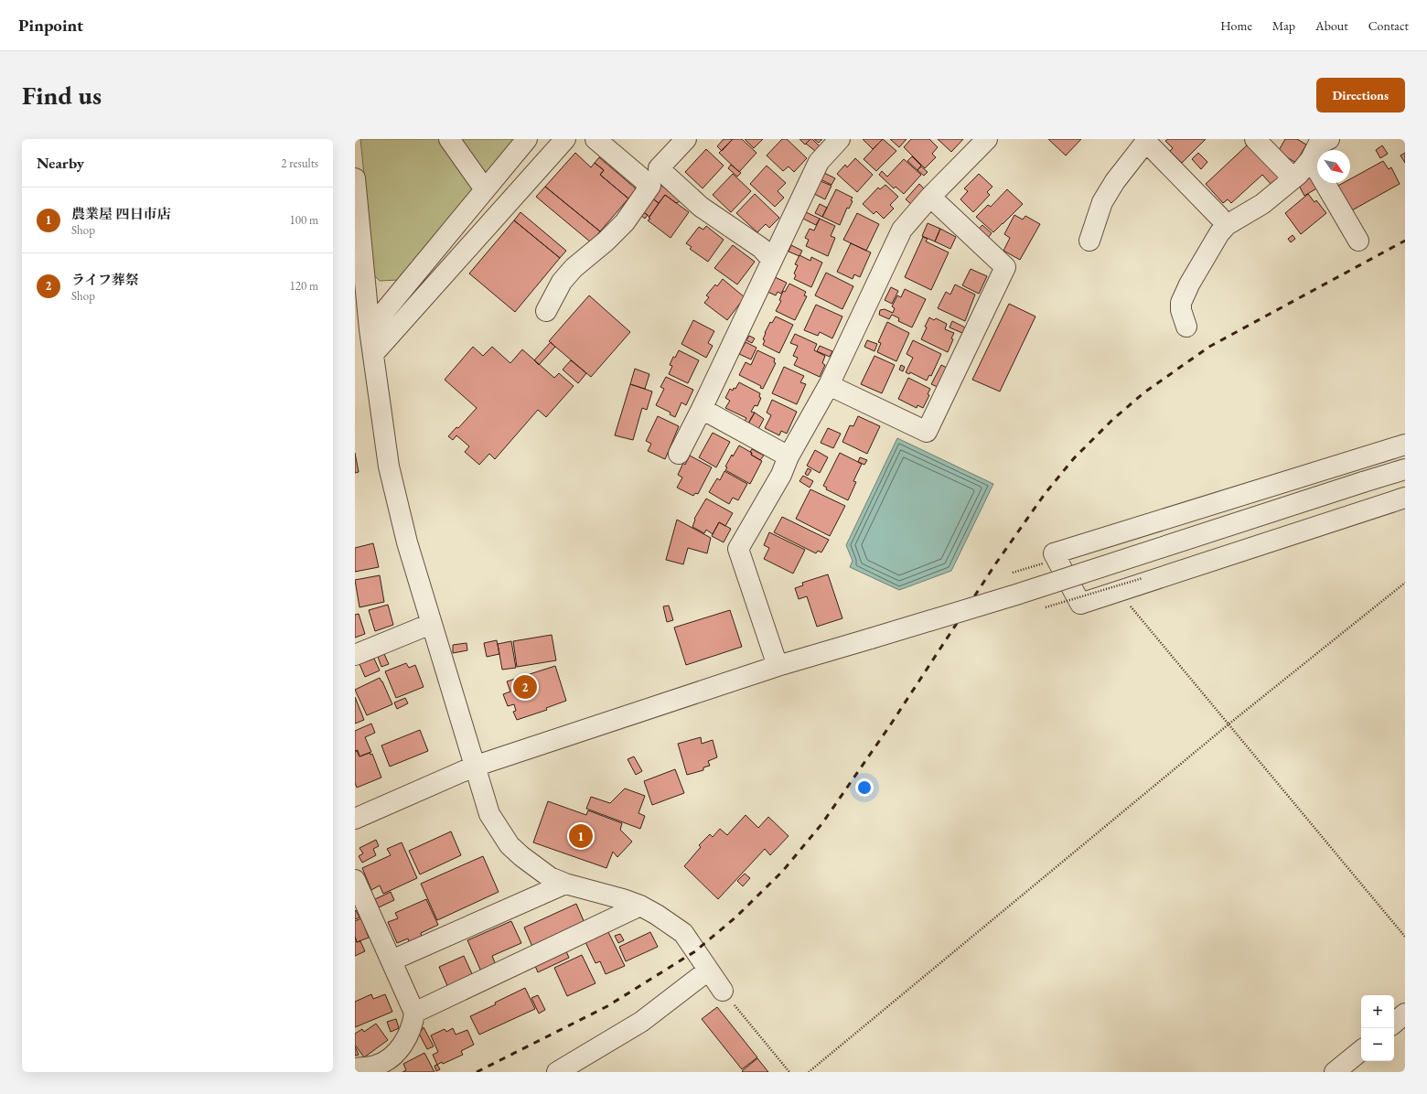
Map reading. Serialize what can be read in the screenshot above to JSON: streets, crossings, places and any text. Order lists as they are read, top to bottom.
{
  "north": "bottom right",
  "page": {
    "header": "Pinpoint",
    "nav": [
      "Home",
      "Map",
      "About",
      "Contact"
    ],
    "buttons": "Directions",
    "title": "Find us",
    "heading": ["Nearby", "2 results"],
    "list": [
      {
        "mark": "1",
        "name": "農業屋 四日市店",
        "note": "Shop",
        "value": "100 m"
      },
      {
        "mark": "2",
        "name": "ライフ葬祭",
        "note": "Shop",
        "value": "120 m"
      }
    ],
    "pins": ["2", "1"],
    "map_buttons": ["+", "−"]
  }
}
